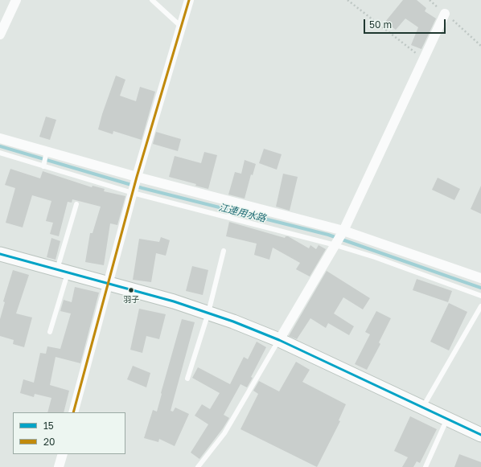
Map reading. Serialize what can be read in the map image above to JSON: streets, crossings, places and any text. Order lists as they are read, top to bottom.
{
  "water": ["江連用水路"],
  "places": ["羽子"],
  "lines": ["transit line 20", "transit line 15"],
  "legend": ["15", "20"],
  "scale_bar": "50 m"
}
